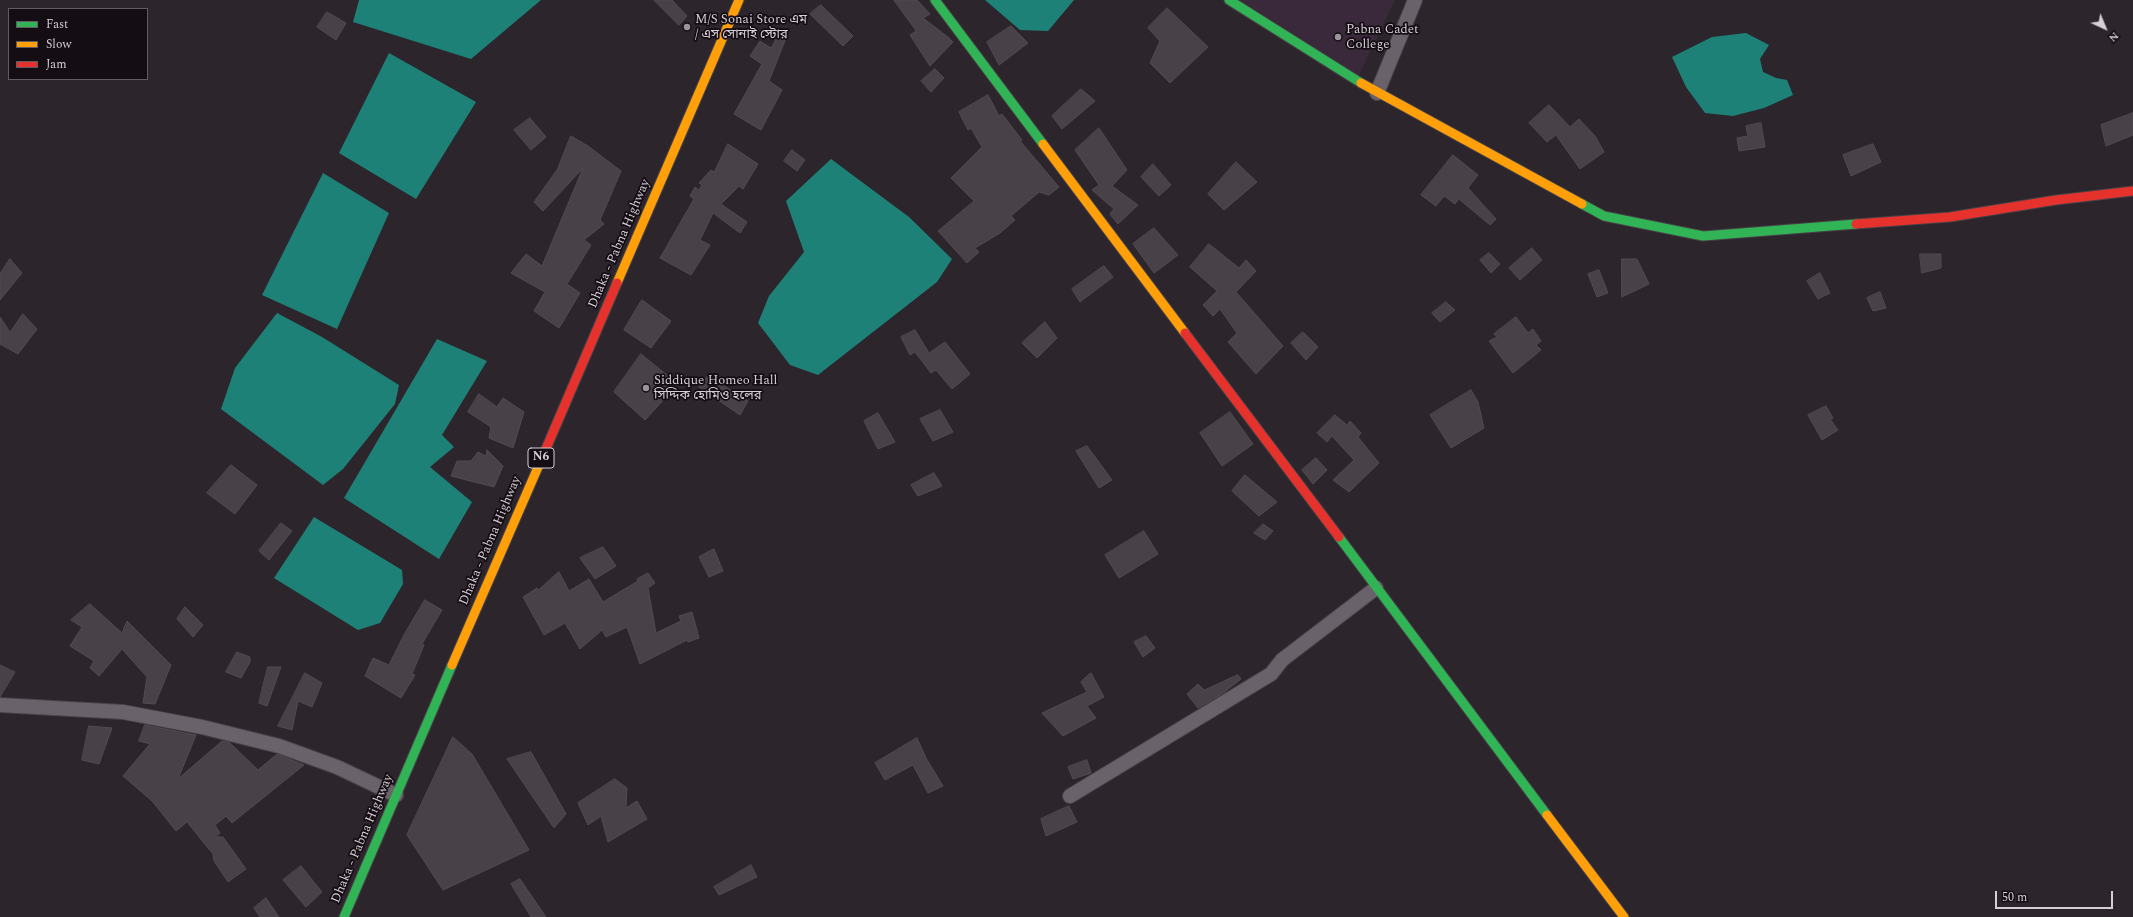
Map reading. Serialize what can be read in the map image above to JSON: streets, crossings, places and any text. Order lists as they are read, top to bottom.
{
  "streets": {
    "main road": ["Dhaka - Pabna Highway", "N6"]
  },
  "places": ["M/S Sonai Store এম / এস সোনাই স্টোর", "Pabna Cadet College", "Siddique Homeo Hall সিদ্দিক হোমিও হলের"],
  "legend": ["Fast", "Slow", "Jam"],
  "scale_bar": "50 m",
  "north": "bottom right"
}
